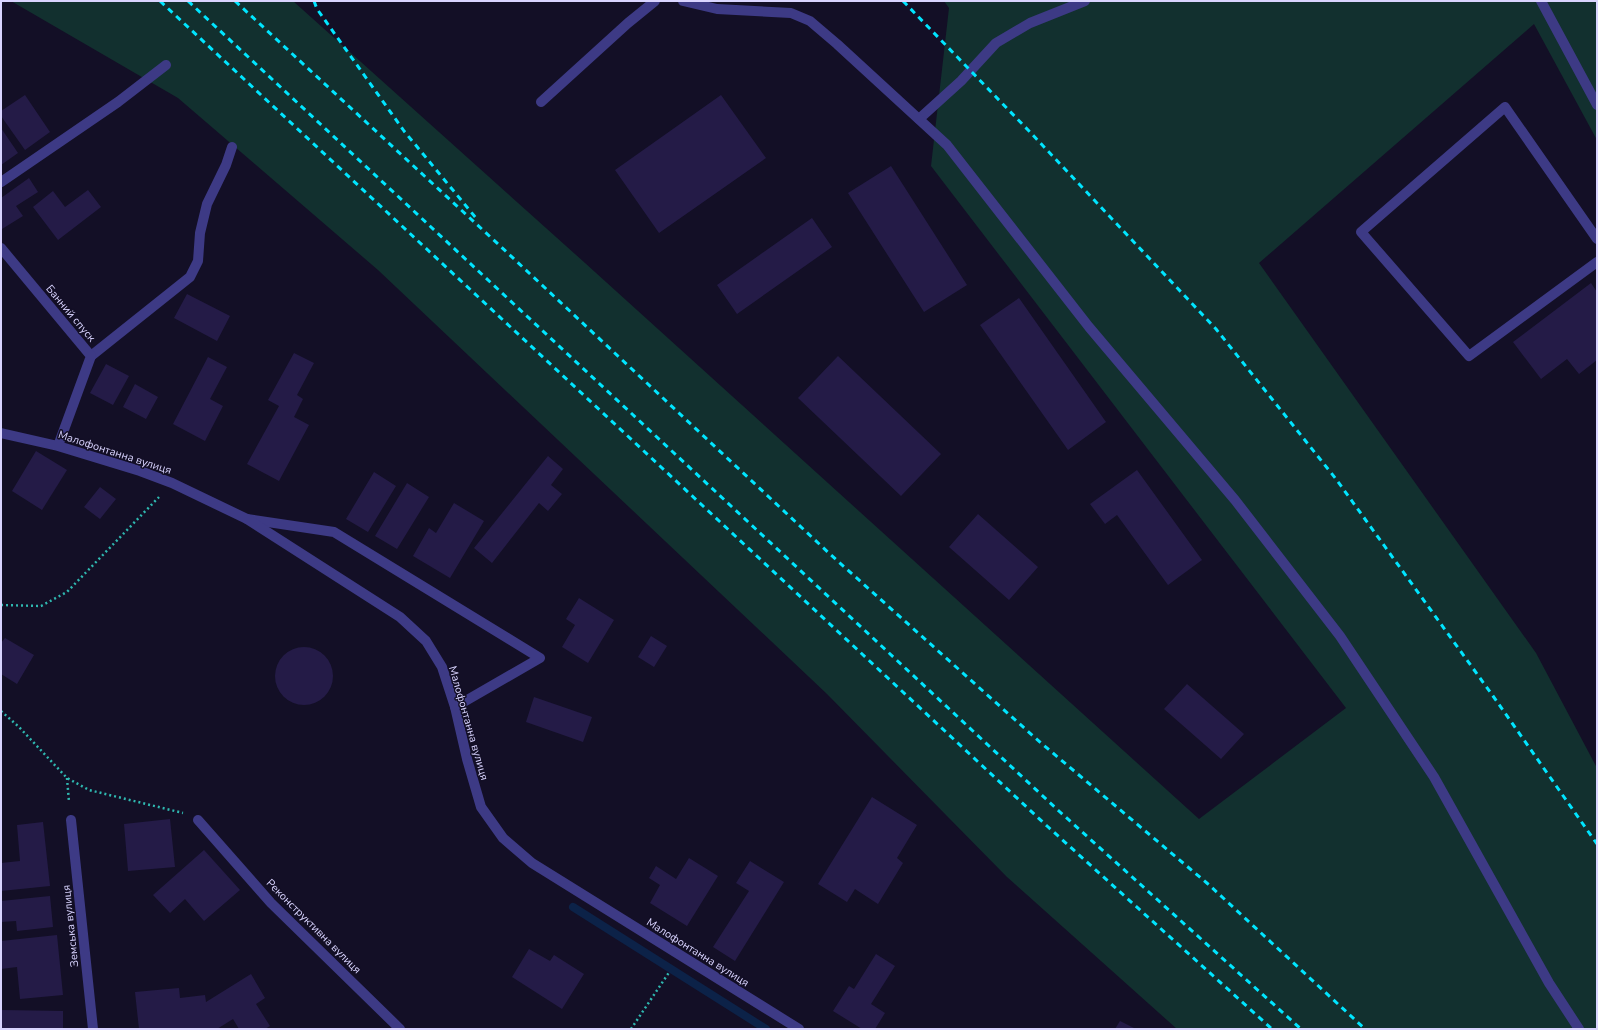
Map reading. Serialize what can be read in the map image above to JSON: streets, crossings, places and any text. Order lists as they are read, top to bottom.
{
  "streets": {
    "street": [
      "Банний спуск",
      "Малофонтанна вулиця",
      "Земська вулиця",
      "Реконструктивна вулиця"
    ]
  },
  "crossings": [
    ["Банний спуск", "Малофонтанна вулиця"]
  ]
}
